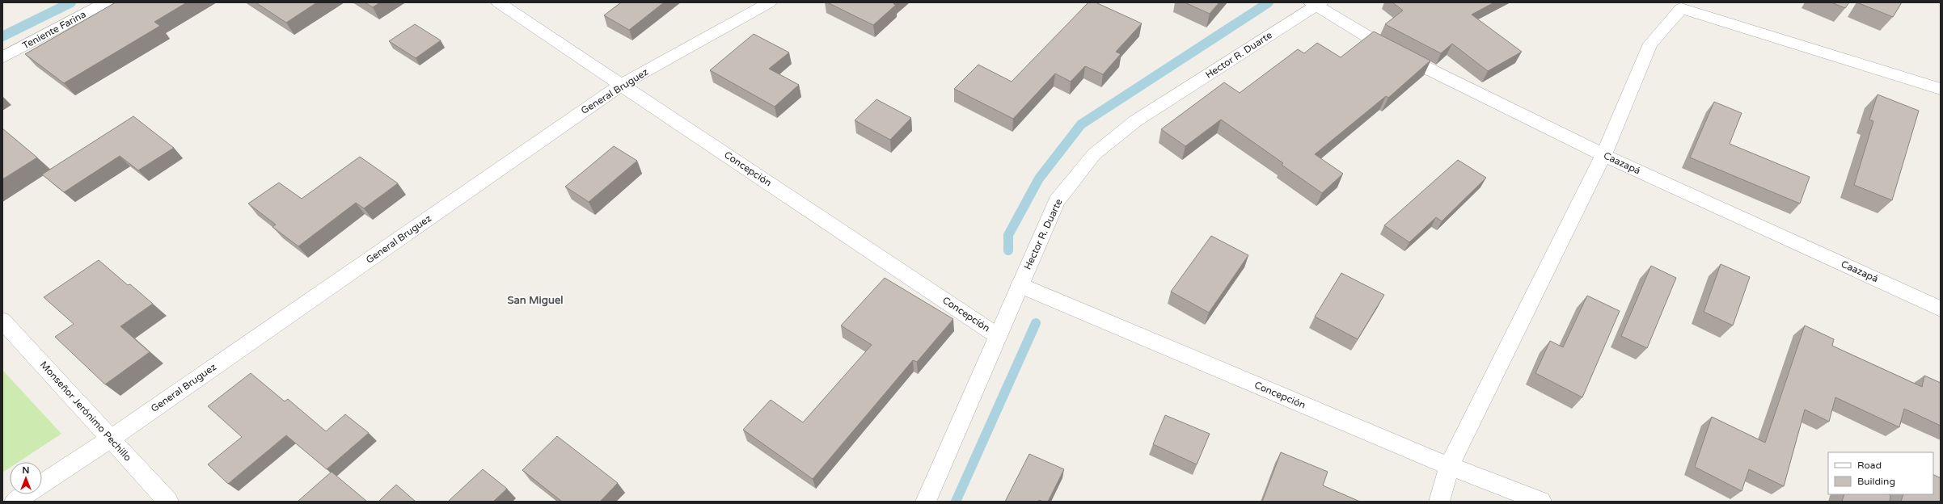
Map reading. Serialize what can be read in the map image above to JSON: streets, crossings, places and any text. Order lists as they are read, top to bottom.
{
  "streets": {
    "street": [
      "Teniente Farina",
      "Hector R. Duarte",
      "General Bruguez",
      "Caazapá",
      "Concepción",
      "Monseñor Jerónimo Pechillo"
    ]
  },
  "crossings": [
    ["Hector R. Duarte", "Caazapá"],
    ["Hector R. Duarte", "Concepción"],
    ["General Bruguez", "Concepción"],
    ["General Bruguez", "Monseñor Jerónimo Pechillo"]
  ],
  "districts": ["San Miguel"],
  "legend": ["Road", "Building"],
  "north": "top"
}
